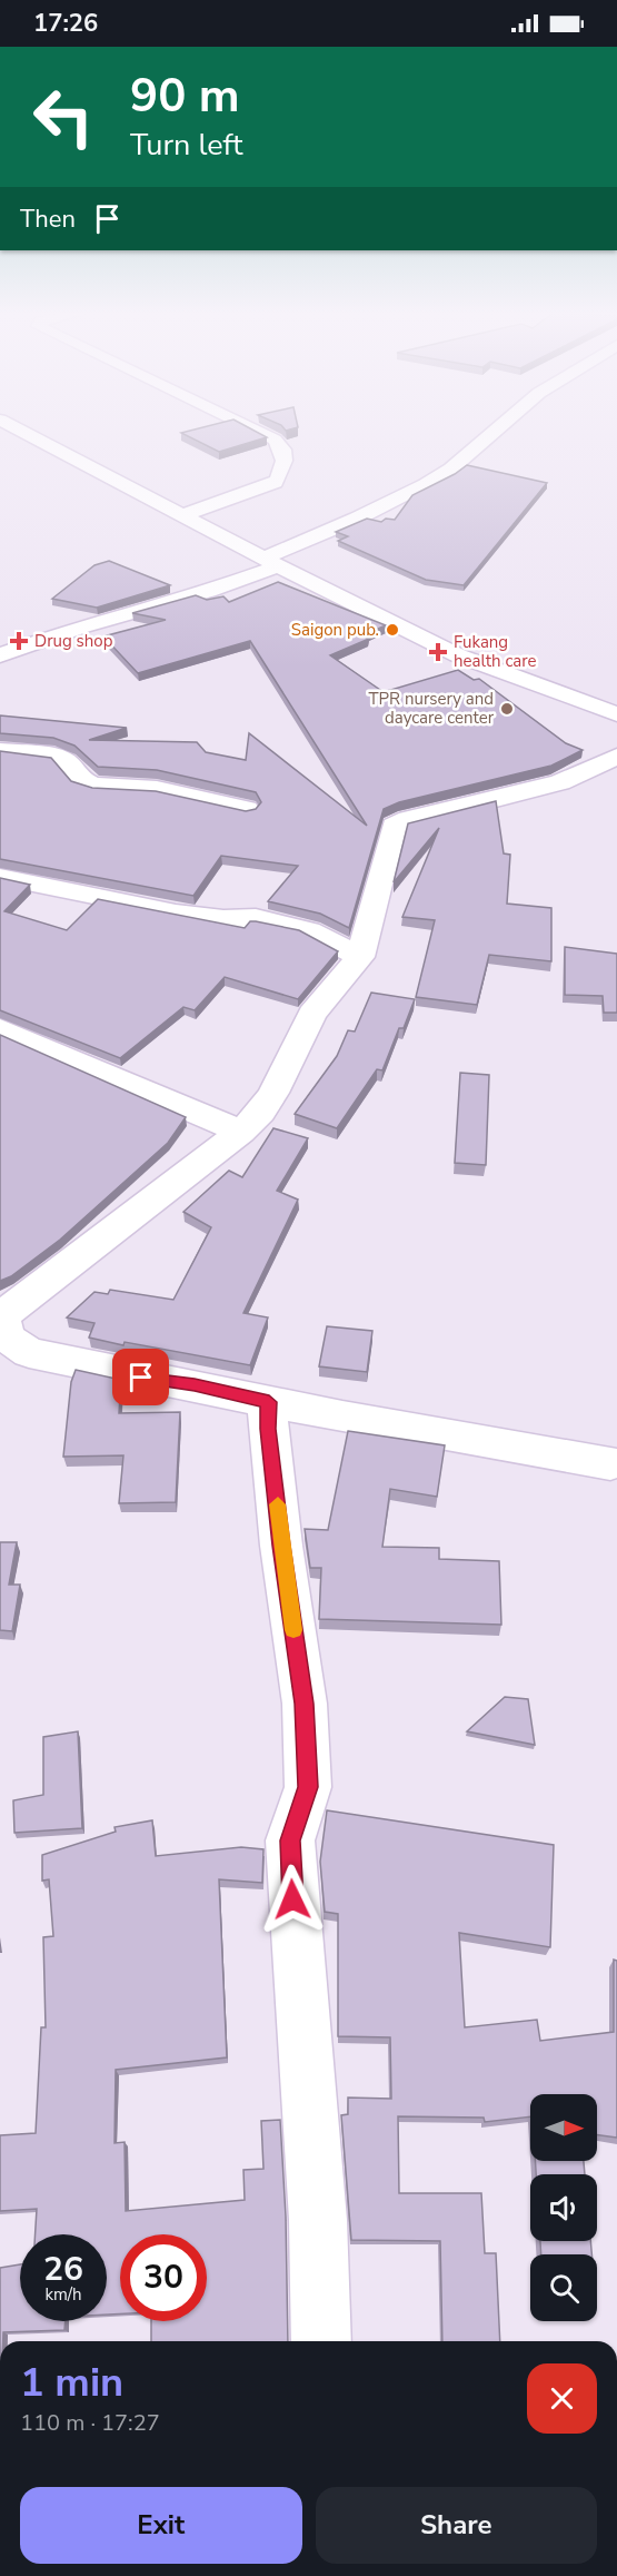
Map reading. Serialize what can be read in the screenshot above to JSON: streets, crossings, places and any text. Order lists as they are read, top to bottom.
{
  "places": {
    "other": ["Saigon pub.", "TPR nursery and daycare center"],
    "health": ["Drug shop", "Fukang health care"]
  },
  "north": "right",
  "page": {
    "status": "17:26",
    "turn": ["90 m", "Turn left"],
    "then": "Then",
    "speed": "26 km/h",
    "limit": "30",
    "heading": ["1 min", "110 m · 17:27"],
    "buttons": ["Exit", "Share"]
  }
}
